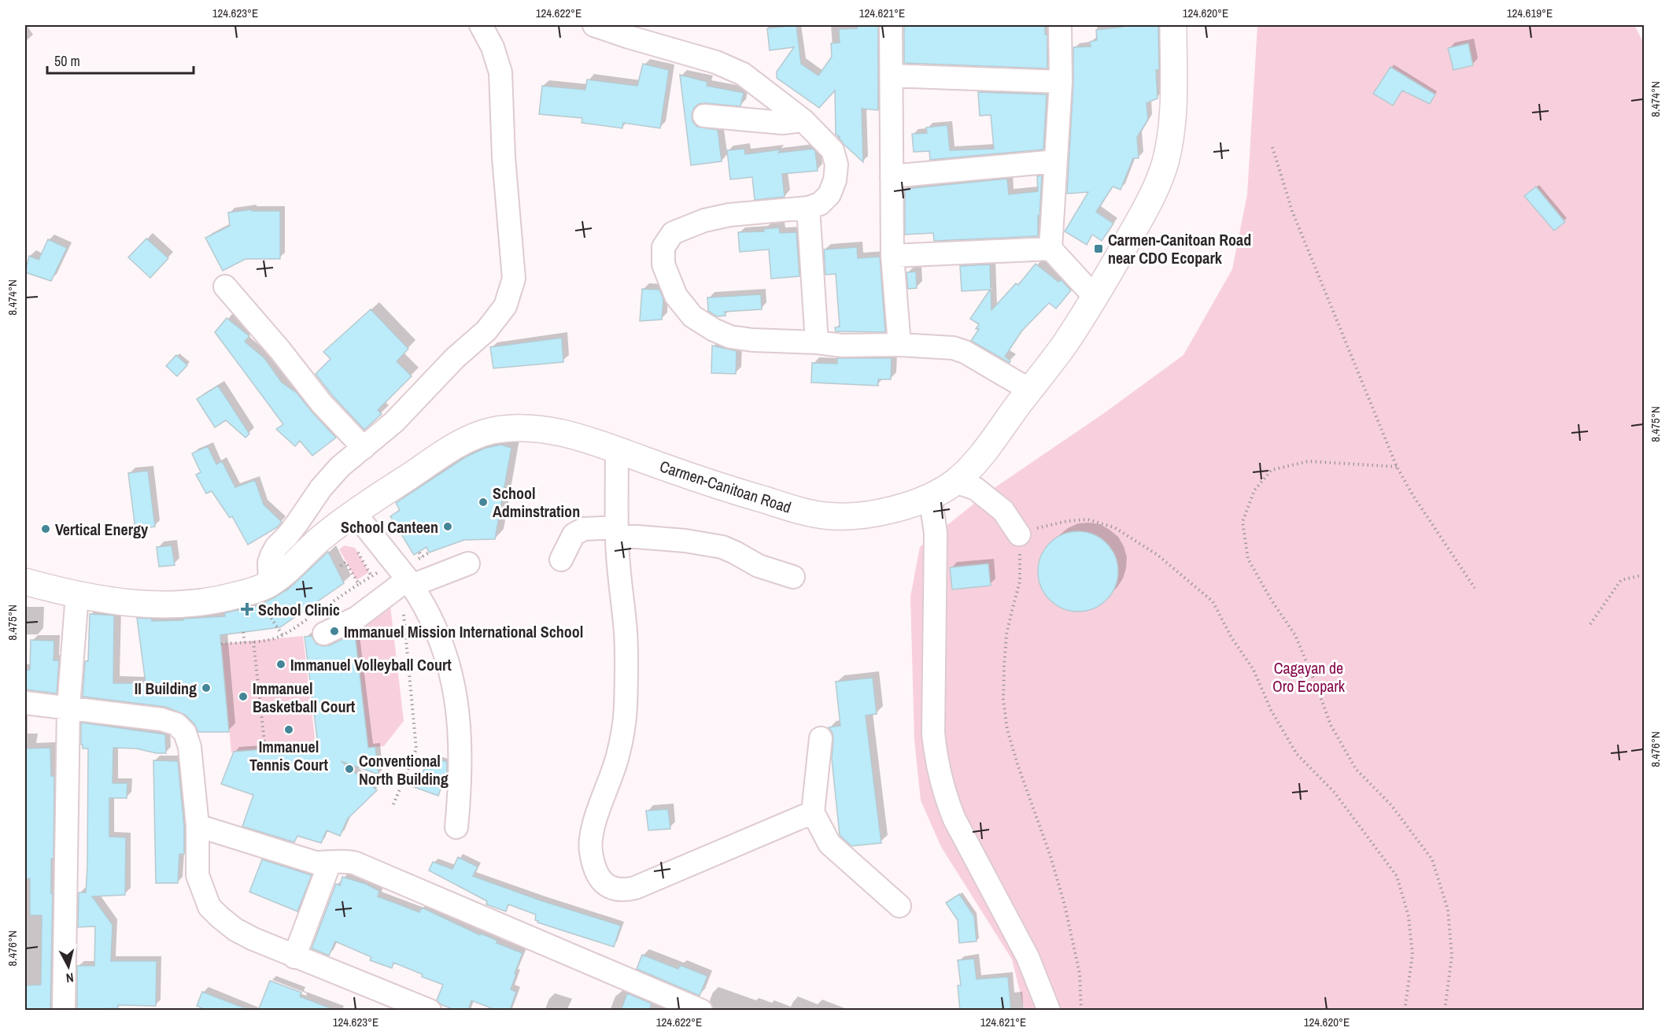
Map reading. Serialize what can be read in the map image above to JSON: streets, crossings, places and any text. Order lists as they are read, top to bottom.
{
  "streets": {
    "main road": ["Carmen-Canitoan Road"]
  },
  "parks": ["Cagayan de Oro Ecopark"],
  "places": {
    "transit": ["Carmen-Canitoan Road near CDO Ecopark"],
    "other": [
      "School Adminstration",
      "School Canteen",
      "Vertical Energy",
      "Immanuel Mission International School",
      "Immanuel Volleyball Court",
      "II Building",
      "Immanuel Basketball Court",
      "Immanuel Tennis Court",
      "Conventional North Building"
    ],
    "health": ["School Clinic"]
  },
  "scale_bar": "50 m",
  "north": "bottom",
  "coordinates": [
    "124.623°E",
    "124.622°E",
    "124.621°E",
    "124.620°E",
    "124.619°E",
    "8.474°N",
    "8.475°N",
    "8.476°N"
  ]
}
